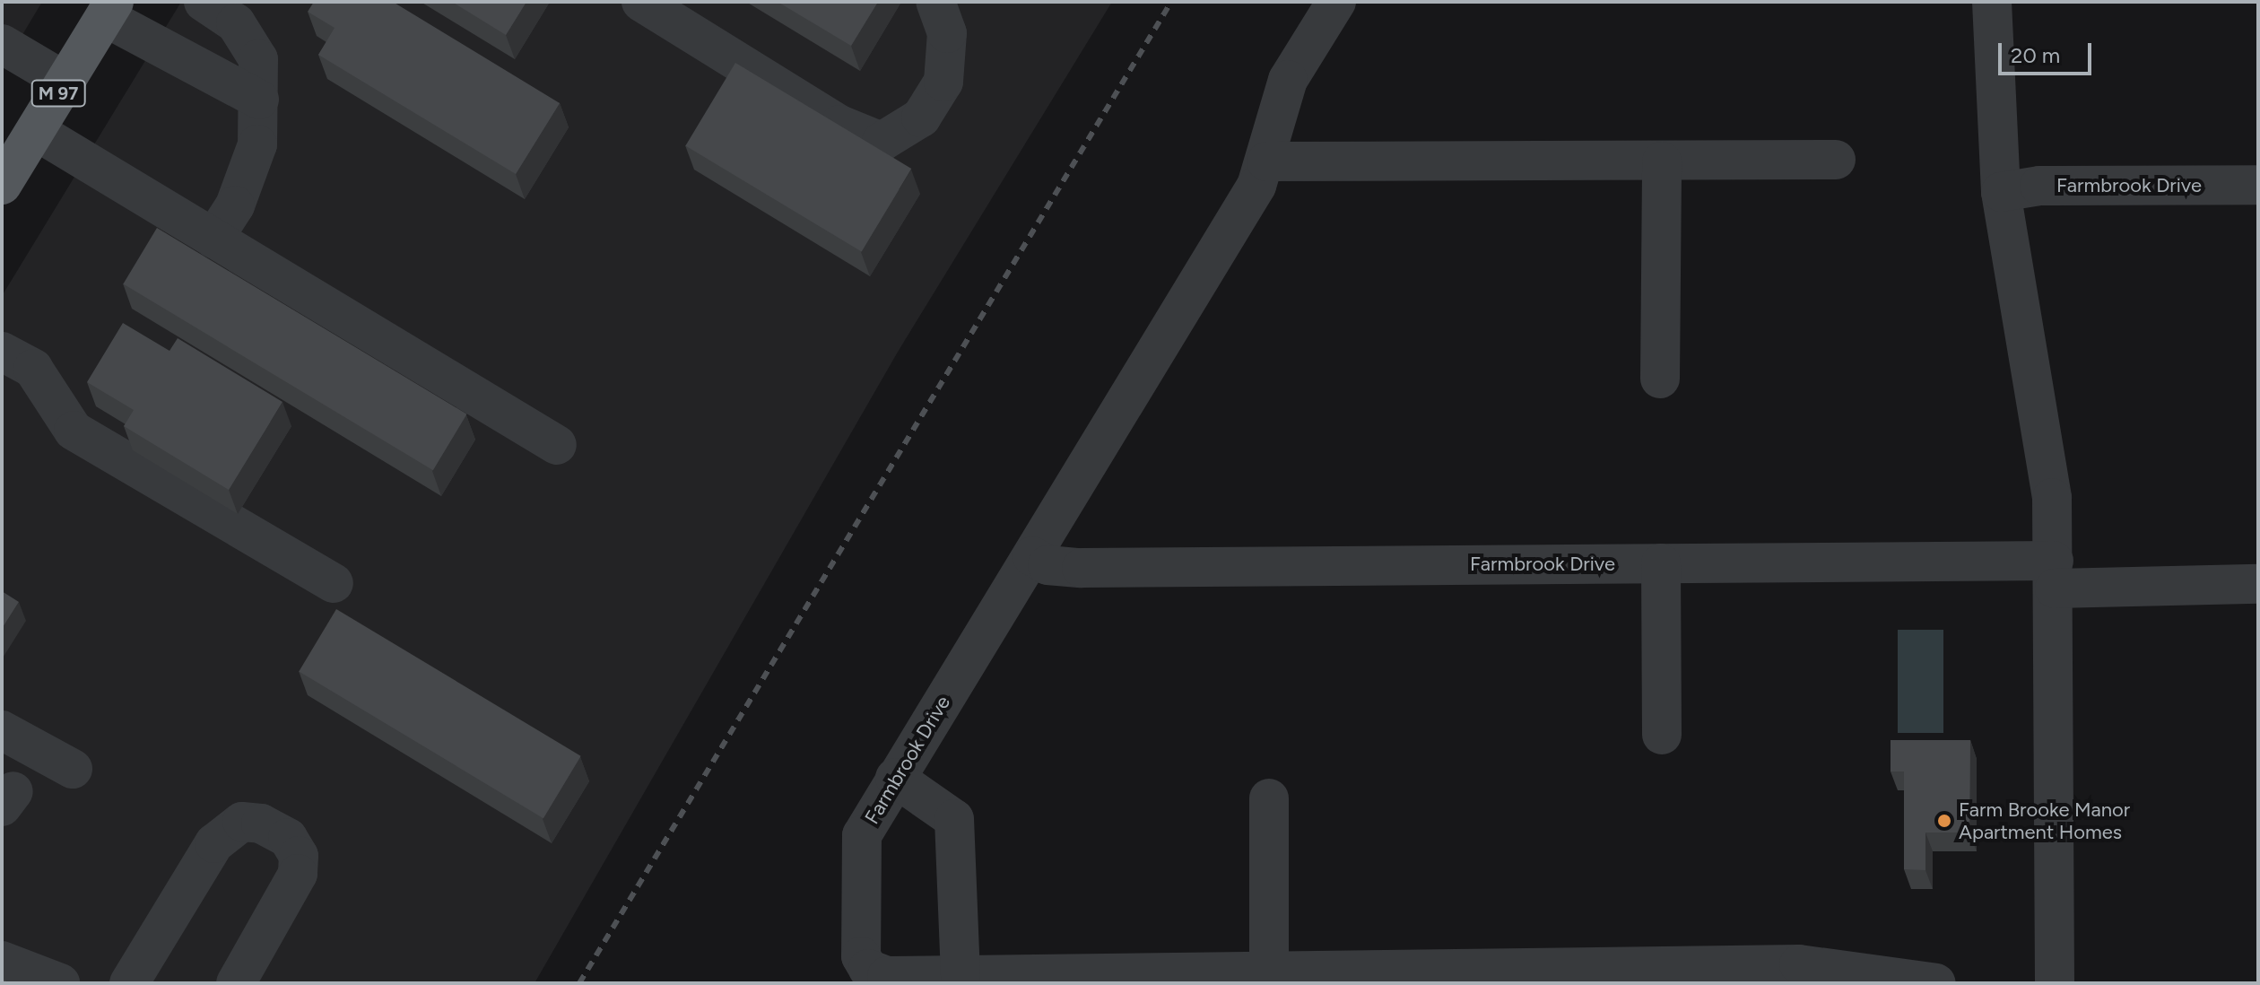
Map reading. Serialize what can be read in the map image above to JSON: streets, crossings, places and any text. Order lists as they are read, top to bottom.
{
  "streets": {
    "main road": ["M 97"],
    "street": ["Farmbrook Drive"]
  },
  "places": ["Farm Brooke Manor Apartment Homes"],
  "scale_bar": "20 m"
}
